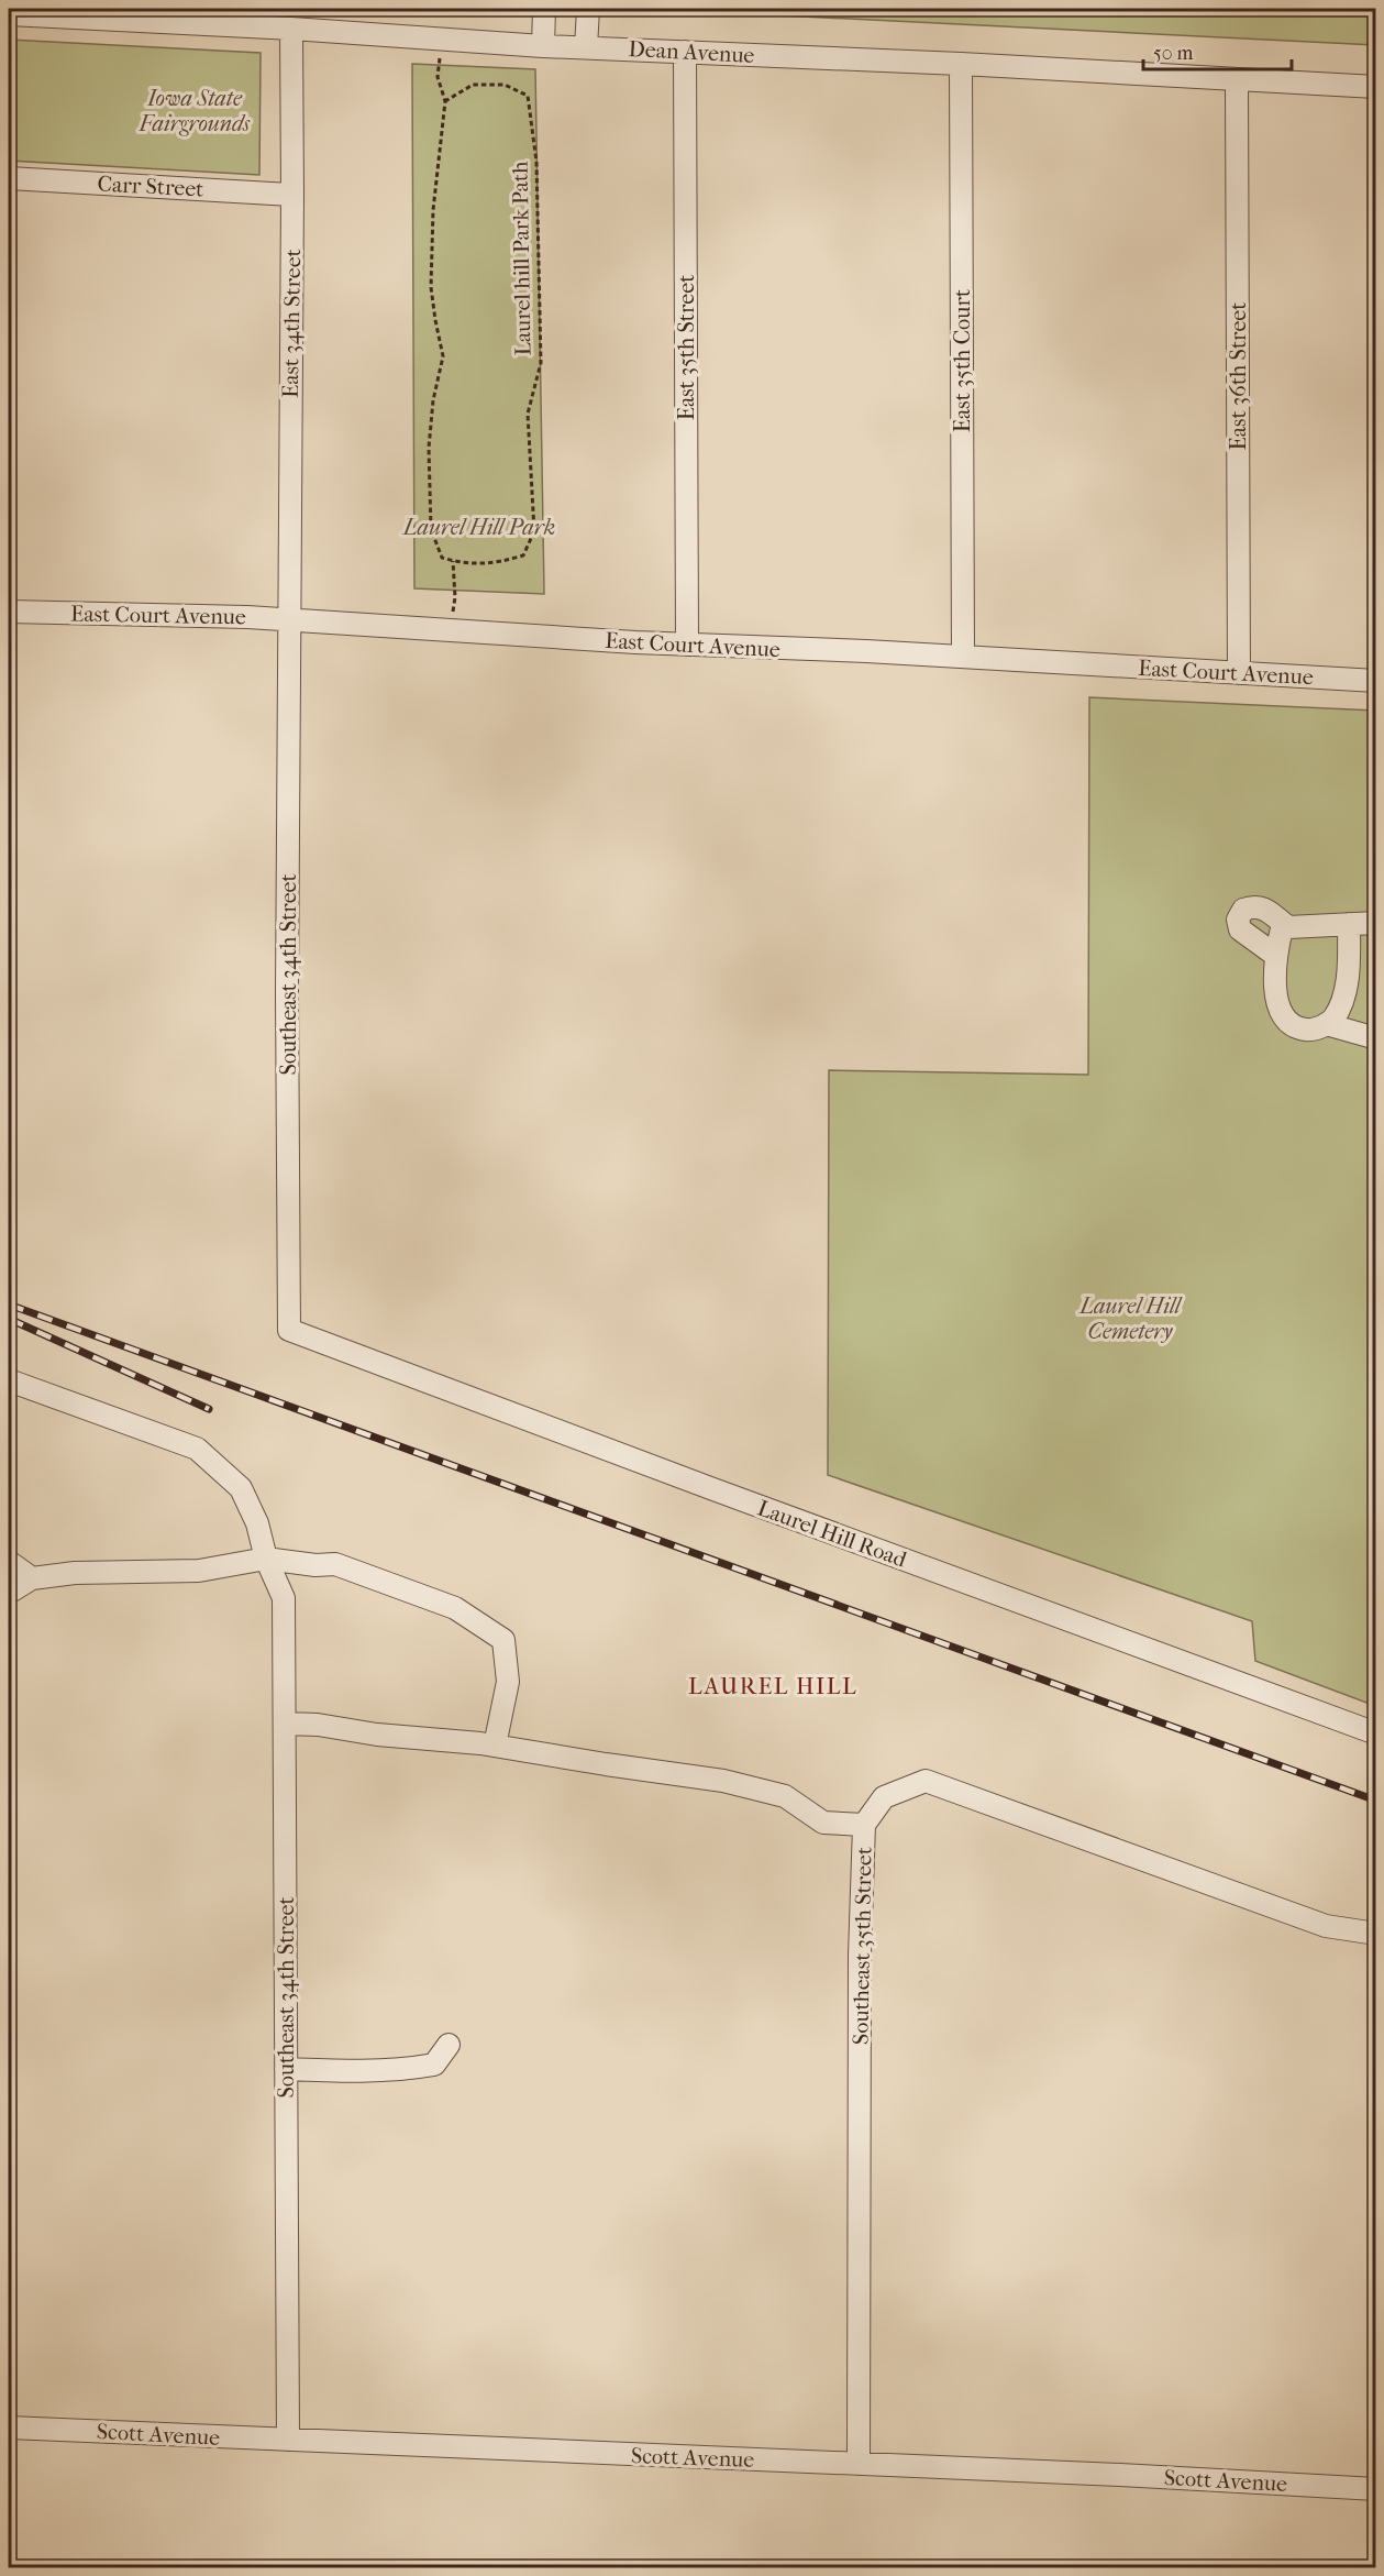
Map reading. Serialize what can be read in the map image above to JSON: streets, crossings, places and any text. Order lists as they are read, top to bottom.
{
  "streets": {
    "street": [
      "Dean Avenue",
      "Carr Street",
      "East 34th Street",
      "East 35th Street",
      "East 35th Court",
      "East 36th Street",
      "East Court Avenue",
      "Southeast 34th Street",
      "Laurel Hill Road",
      "Southeast 35th Street",
      "Scott Avenue"
    ],
    "path": ["Laurel hill Park Path"]
  },
  "crossings": [
    ["Dean Avenue", "East 34th Street"],
    ["Dean Avenue", "East 35th Street"],
    ["Dean Avenue", "East 35th Court"],
    ["Dean Avenue", "East 36th Street"],
    ["Carr Street", "East 34th Street"],
    ["East 34th Street", "East Court Avenue"],
    ["East 34th Street", "Southeast 34th Street"],
    ["East 35th Street", "East Court Avenue"],
    ["East 35th Court", "East Court Avenue"],
    ["East 36th Street", "East Court Avenue"],
    ["East Court Avenue", "Southeast 34th Street"],
    ["Southeast 34th Street", "Laurel Hill Road"],
    ["Southeast 34th Street", "Scott Avenue"],
    ["Southeast 35th Street", "Scott Avenue"]
  ],
  "districts": ["LAUREL HILL"],
  "parks": ["Iowa State Fairgrounds", "Laurel Hill Park", "Laurel Hill Cemetery"],
  "scale_bar": "50 m"
}
